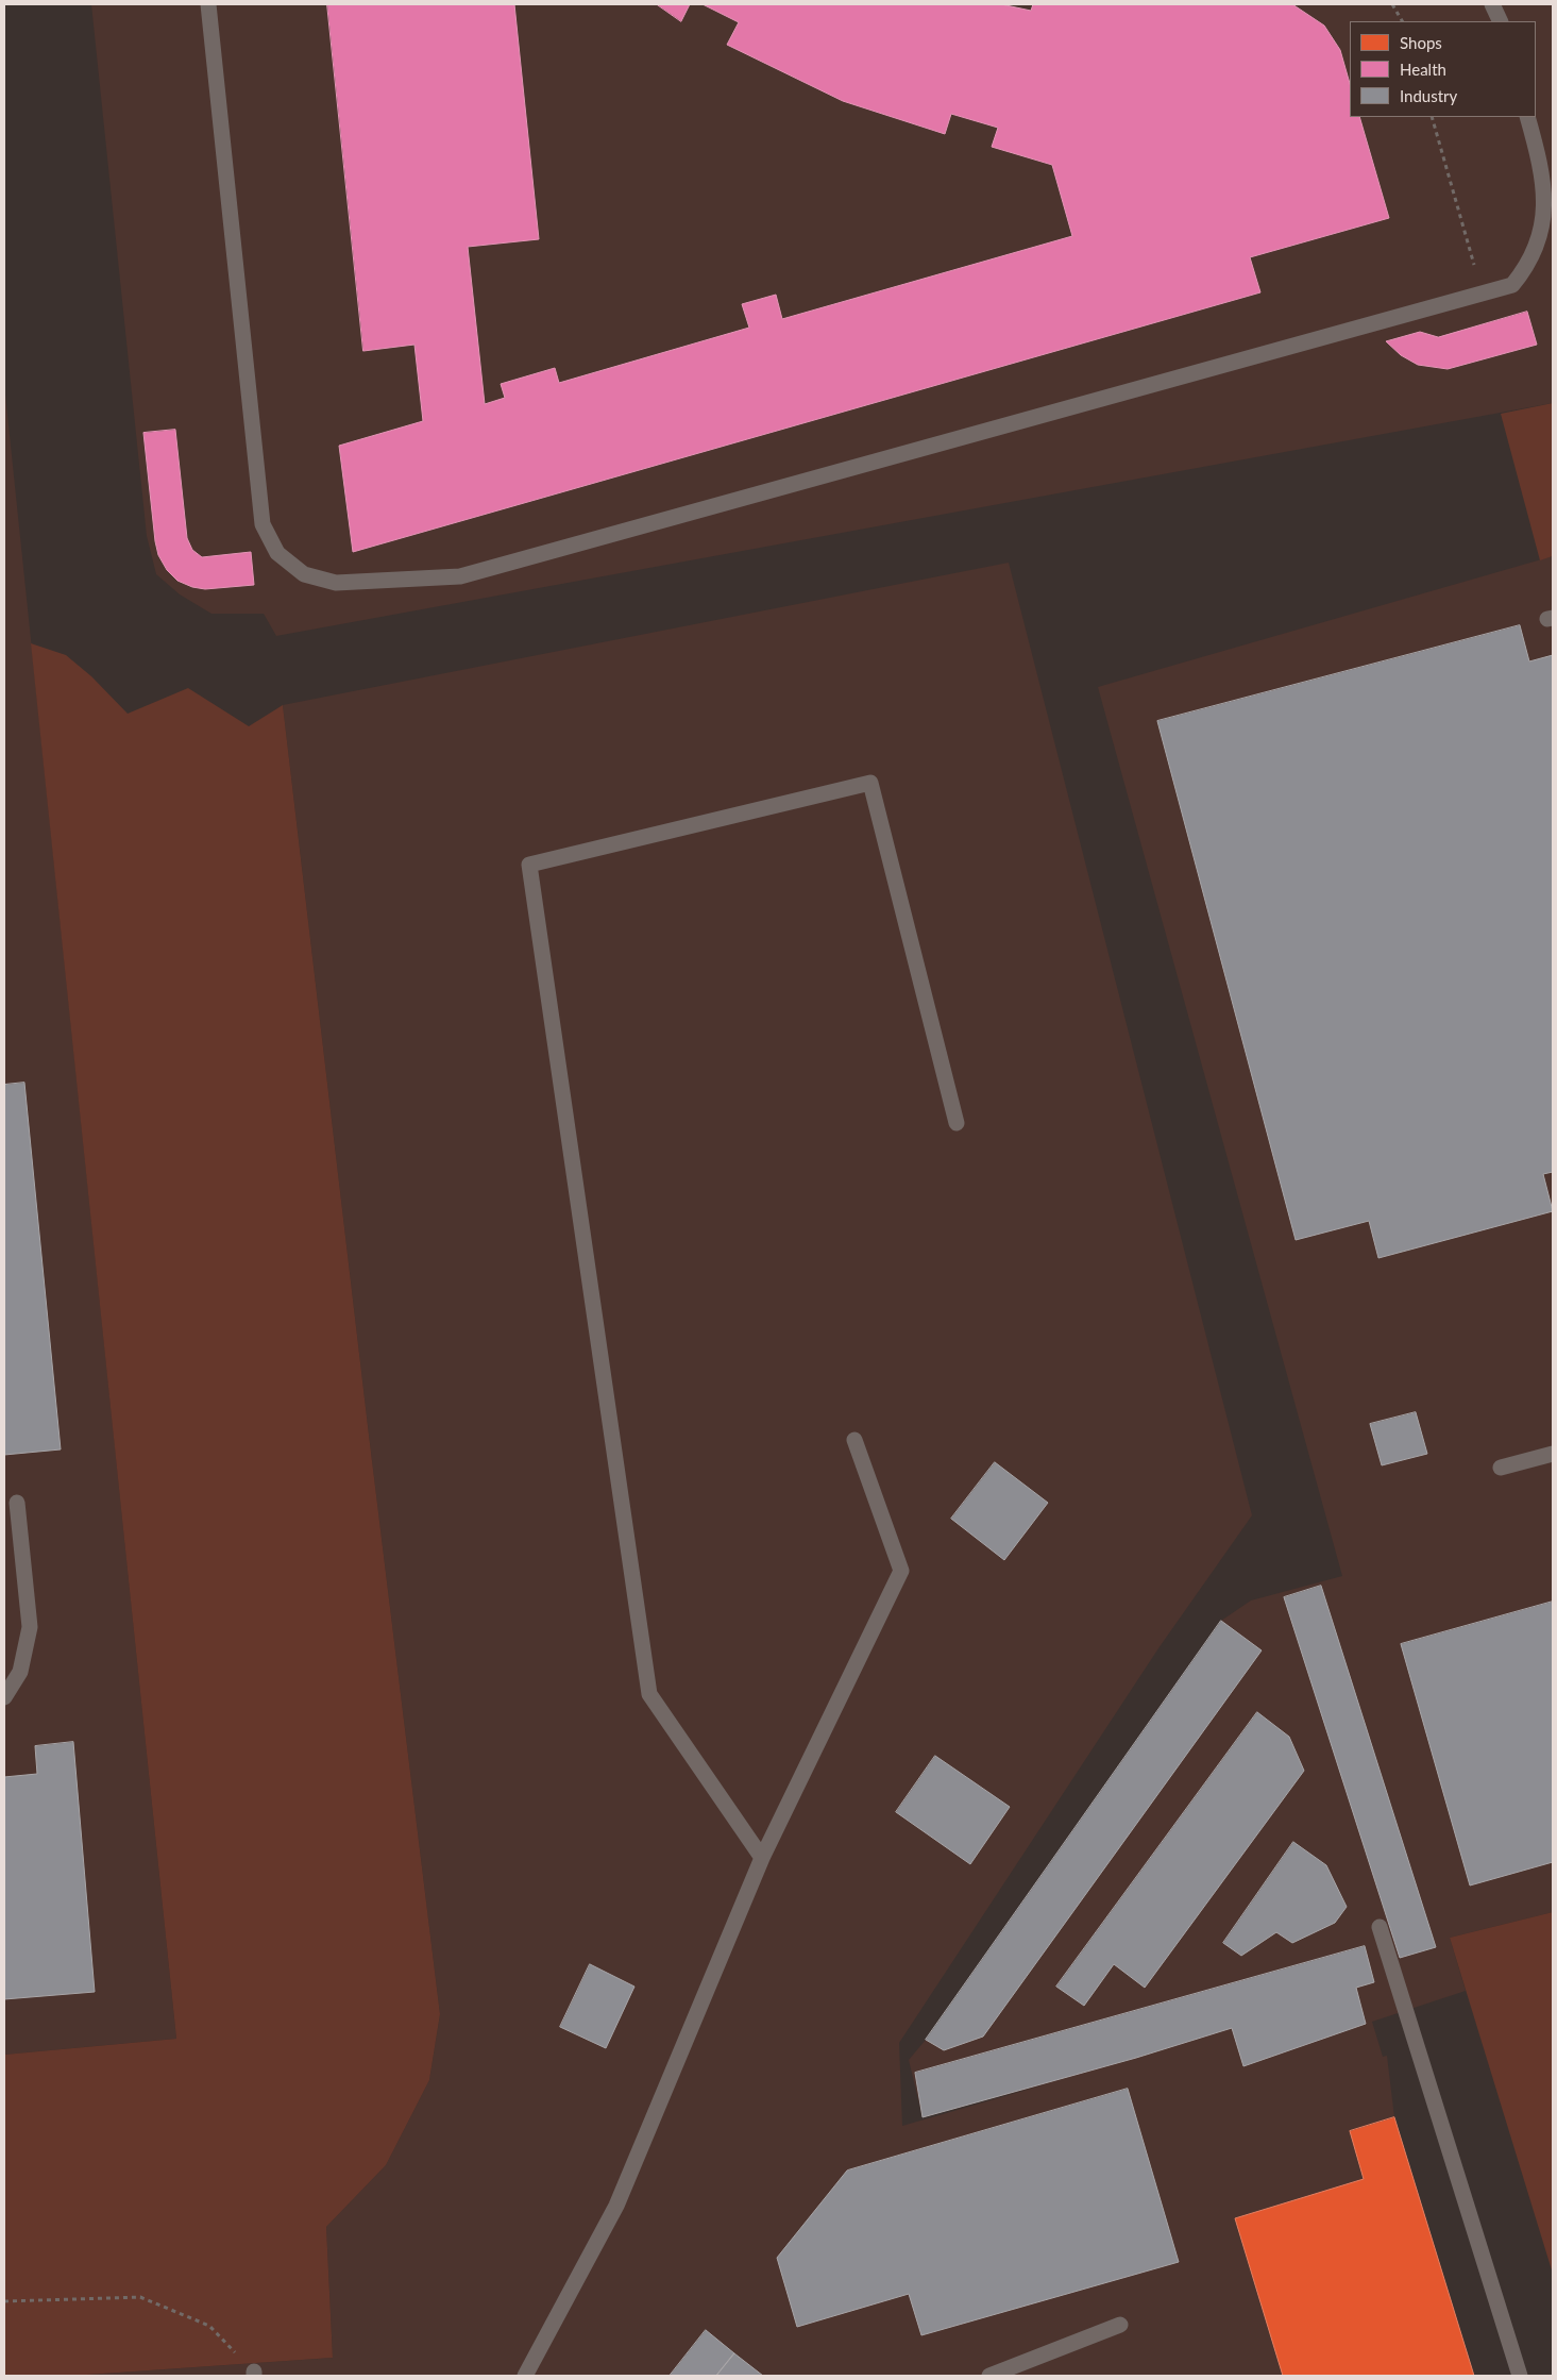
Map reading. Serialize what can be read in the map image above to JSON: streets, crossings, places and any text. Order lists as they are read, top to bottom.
{
  "legend": ["Shops", "Health", "Industry"]
}
